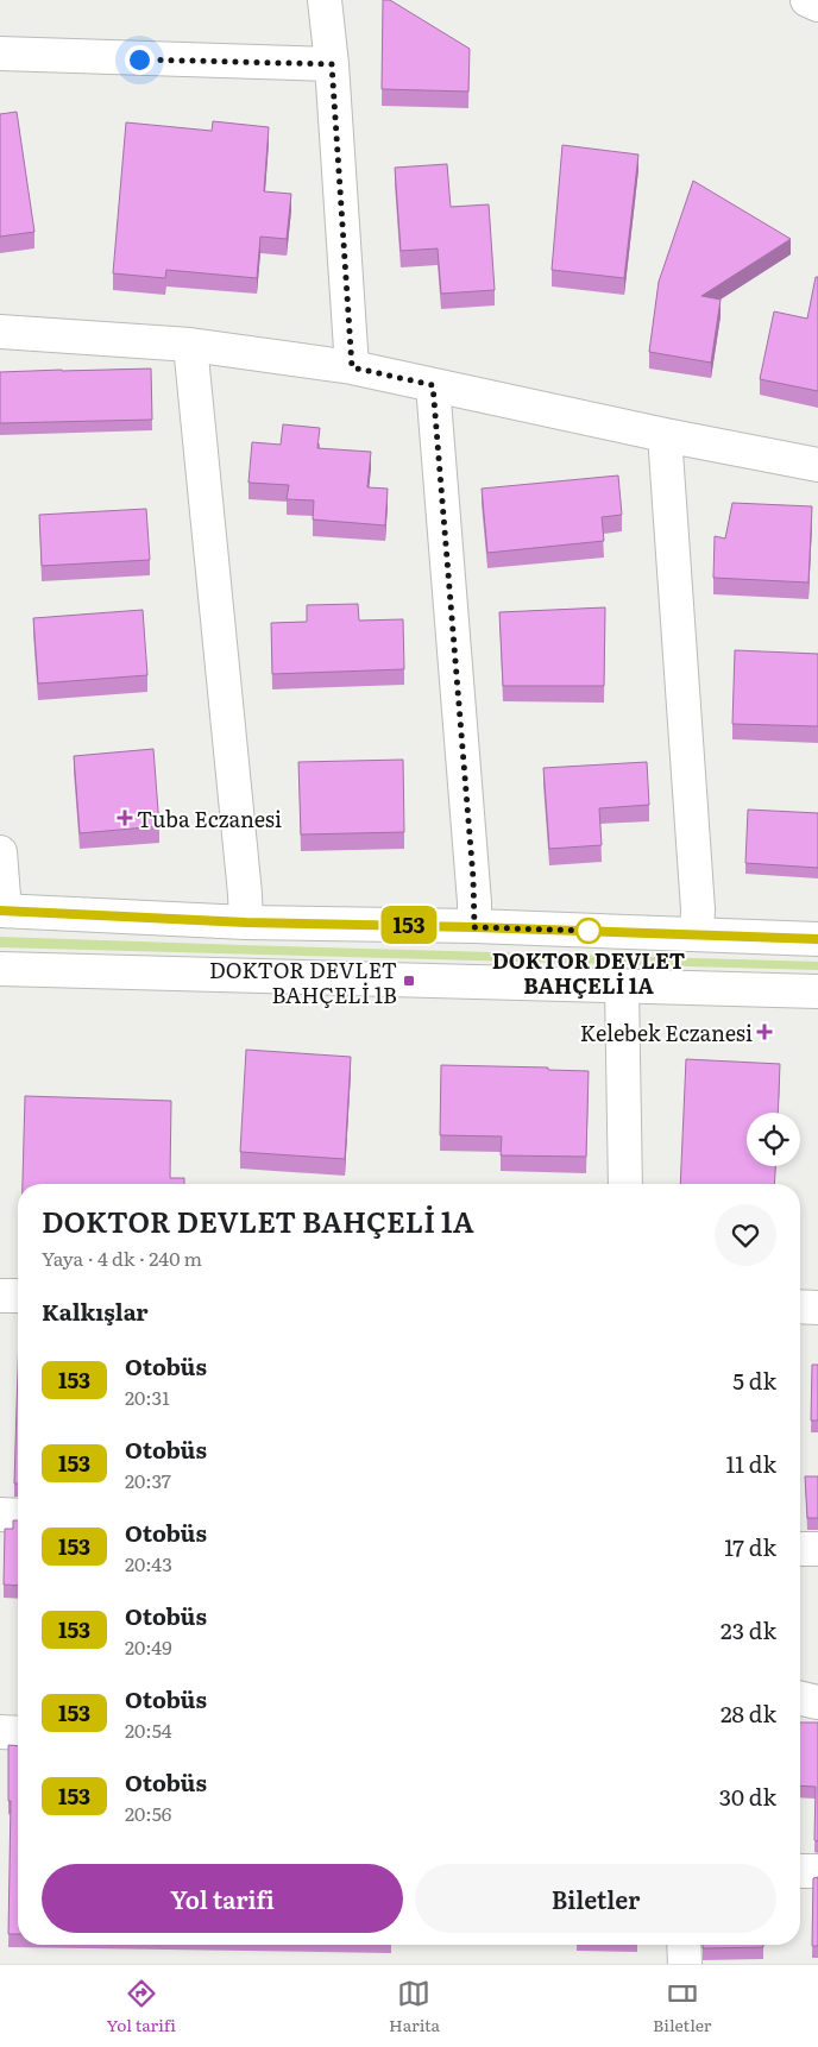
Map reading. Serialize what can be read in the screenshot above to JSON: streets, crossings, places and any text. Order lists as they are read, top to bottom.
{
  "places": {
    "health": ["Tuba Eczanesi", "Kelebek Eczanesi"],
    "other": ["DOKTOR DEVLET BAHÇELİ 1A"],
    "transit": ["DOKTOR DEVLET BAHÇELİ 1B"]
  },
  "lines": ["bus line 153"],
  "page": {
    "on_map": "153",
    "heading": [
      ["DOKTOR DEVLET BAHÇELİ 1A", "Yaya · 4 dk · 240 m"],
      "Kalkışlar"
    ],
    "list": [
      {
        "mark": "153",
        "name": "Otobüs",
        "note": "20:31",
        "value": "5 dk"
      },
      {
        "mark": "153",
        "name": "Otobüs",
        "note": "20:37",
        "value": "11 dk"
      },
      {
        "mark": "153",
        "name": "Otobüs",
        "note": "20:43",
        "value": "17 dk"
      },
      {
        "mark": "153",
        "name": "Otobüs",
        "note": "20:49",
        "value": "23 dk"
      },
      {
        "mark": "153",
        "name": "Otobüs",
        "note": "20:54",
        "value": "28 dk"
      },
      {
        "mark": "153",
        "name": "Otobüs",
        "note": "20:56",
        "value": "30 dk"
      }
    ],
    "buttons": ["Yol tarifi", "Biletler"],
    "tabs": ["Yol tarifi", "Harita", "Biletler"]
  }
}
